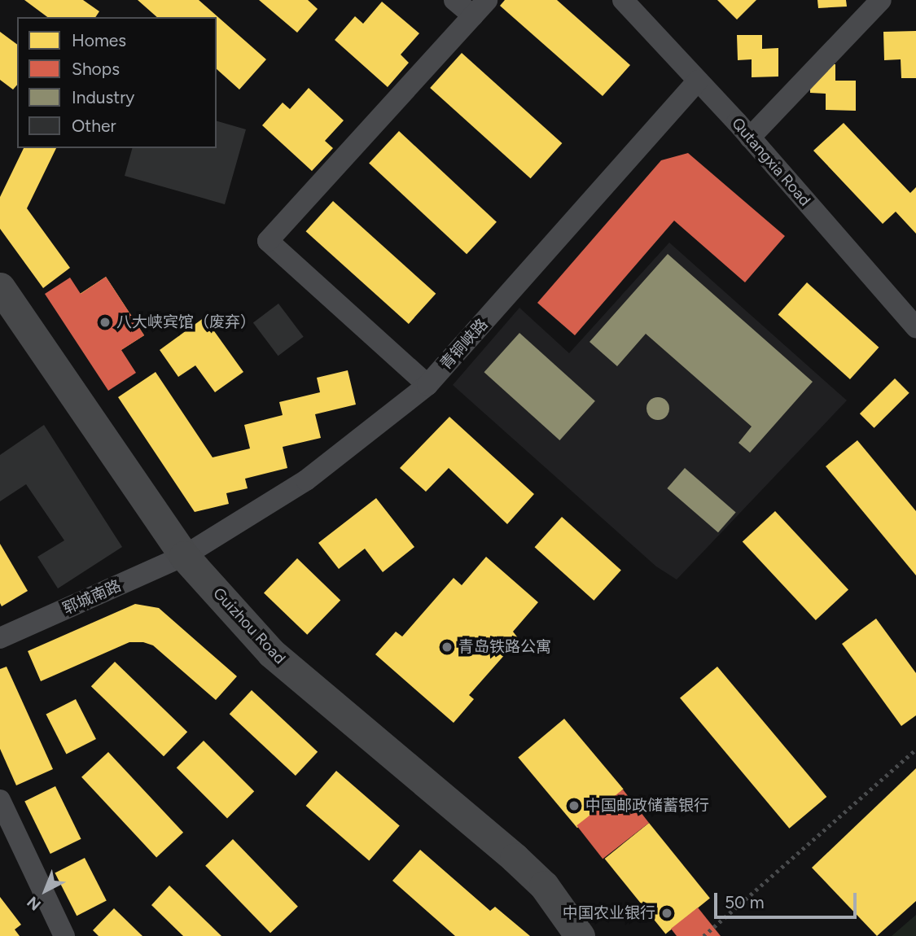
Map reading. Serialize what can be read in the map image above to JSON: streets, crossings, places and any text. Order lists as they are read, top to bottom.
{
  "streets": {
    "main road": ["Guizhou Road"],
    "street": ["Qutangxia Road", "青铜峡路", "郓城南路"]
  },
  "crossings": [
    ["Qutangxia Road", "青铜峡路"],
    ["青铜峡路", "郓城南路"],
    ["青铜峡路", "Guizhou Road"],
    ["郓城南路", "Guizhou Road"]
  ],
  "places": [
    "八大峡宾馆（废弃）",
    "青岛铁路公寓",
    "中国邮政储蓄银行",
    "中国农业银行"
  ],
  "legend": [
    "Homes",
    "Shops",
    "Industry",
    "Other"
  ],
  "scale_bar": "50 m",
  "north": "bottom left"
}
